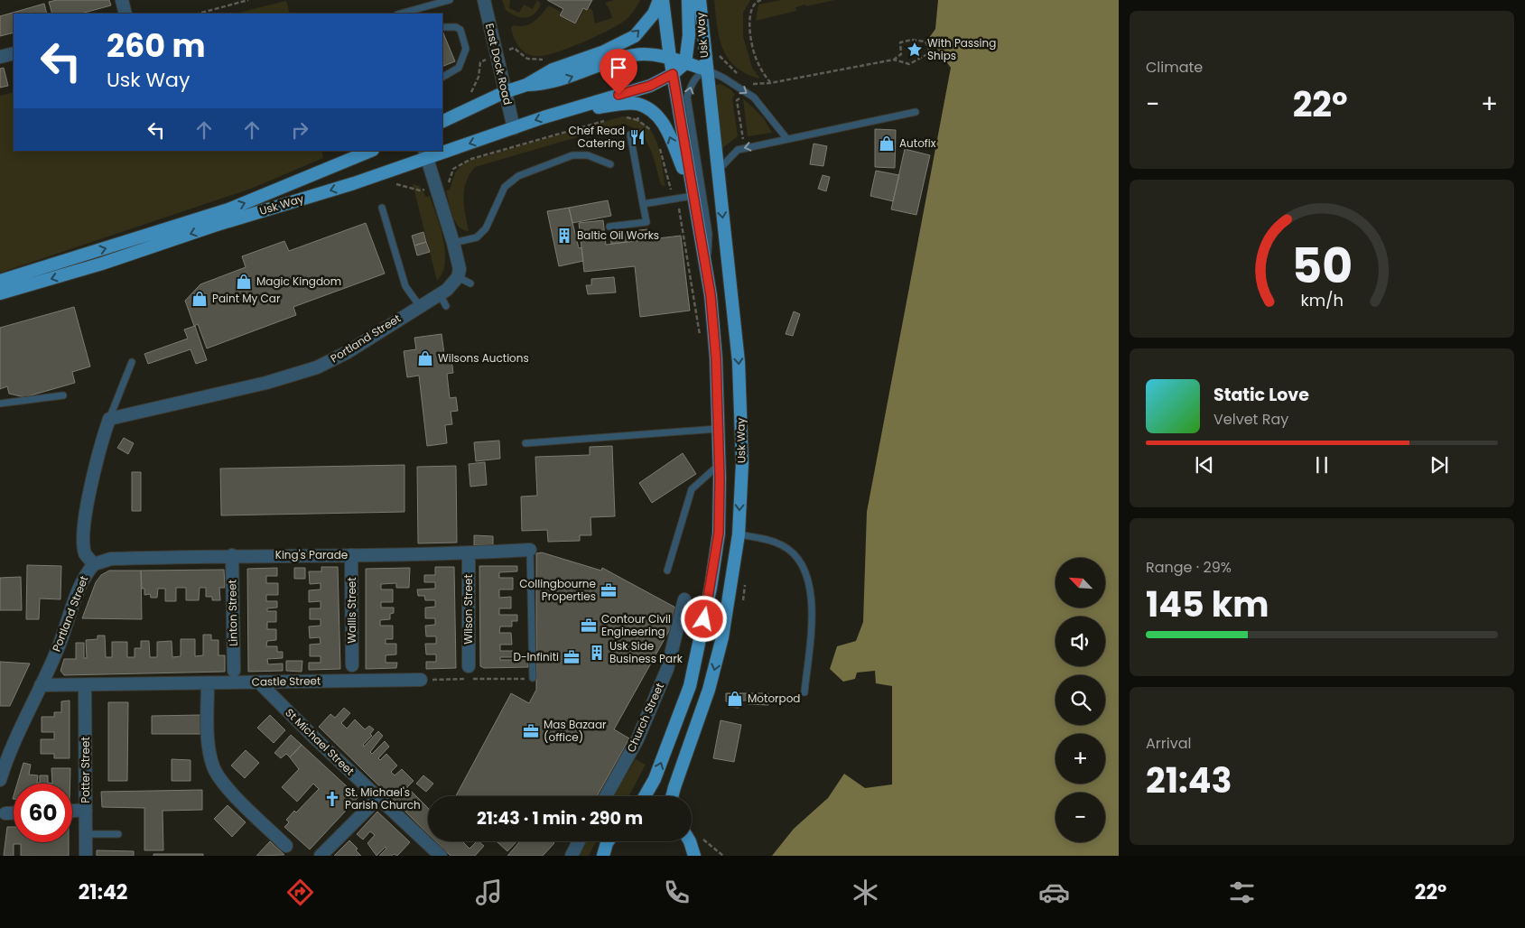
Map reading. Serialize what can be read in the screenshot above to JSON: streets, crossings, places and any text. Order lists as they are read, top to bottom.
{
  "streets": {
    "main road": ["Usk Way"],
    "street": [
      "East Dock Road",
      "Portland Street",
      "King's Parade",
      "Wilson Street",
      "Wallis Street",
      "Linton Street",
      "Castle Street",
      "Church Street",
      "St Michael Street",
      "Potter Street"
    ]
  },
  "crossings": [
    ["Usk Way", "East Dock Road"],
    ["Portland Street", "King's Parade"],
    ["Portland Street", "Castle Street"],
    ["King's Parade", "Wilson Street"],
    ["King's Parade", "Wallis Street"],
    ["King's Parade", "Linton Street"],
    ["Castle Street", "St Michael Street"],
    ["Castle Street", "Potter Street"]
  ],
  "places": {
    "place": ["With Passing Ships"],
    "restaurant": ["Chef Read Catering"],
    "shop": [
      "Autofix",
      "Magic Kingdom",
      "Paint My Car",
      "Wilsons Auctions",
      "Motorpod"
    ],
    "building": ["Baltic Oil Works", "Usk Side Business Park"],
    "office": [
      "Collingbourne Properties",
      "Contour Civil Engineering",
      "D-Infiniti",
      "Mas Bazaar (office)"
    ],
    "church": ["St. Michael's Parish Church"]
  },
  "north": "top left",
  "page": {
    "tile": [
      "Climate",
      ["Range · 29%", "145 km"],
      ["Arrival", "21:43"]
    ],
    "turn": ["260 m", "Usk Way"],
    "heat": ["−", "22°", "+"],
    "song": ["Static Love", "Velvet Ray"],
    "map_buttons": ["+", "−"],
    "limit": "60",
    "trip": "21:43 · 1 min · 290 m",
    "tabs": ["21:42", "22°"],
    "gauge": ["50", "km/h"]
  }
}
